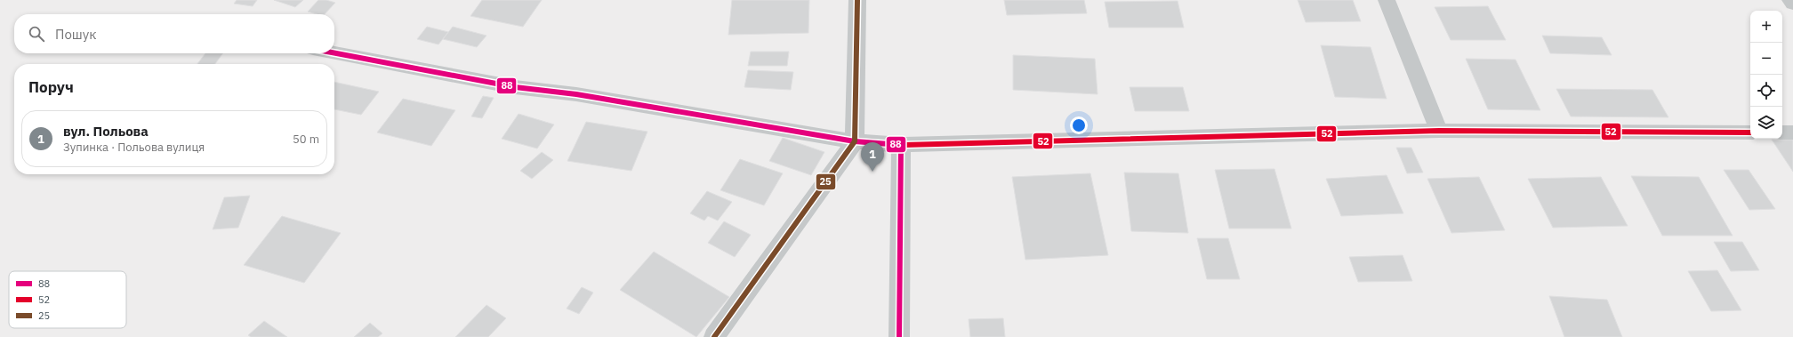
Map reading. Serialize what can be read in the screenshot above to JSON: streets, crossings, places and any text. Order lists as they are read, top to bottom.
{
  "lines": ["transit line 25", "transit line 88", "transit line 52"],
  "legend": ["88", "52", "25"],
  "page": {
    "map_buttons": ["+", "−"],
    "search": "Пошук",
    "heading": "Поруч",
    "list": [
      {
        "mark": "1",
        "name": "вул. Польова",
        "note": "Зупинка · Польова вулиця",
        "value": "50 m"
      }
    ],
    "pins": "1"
  }
}
